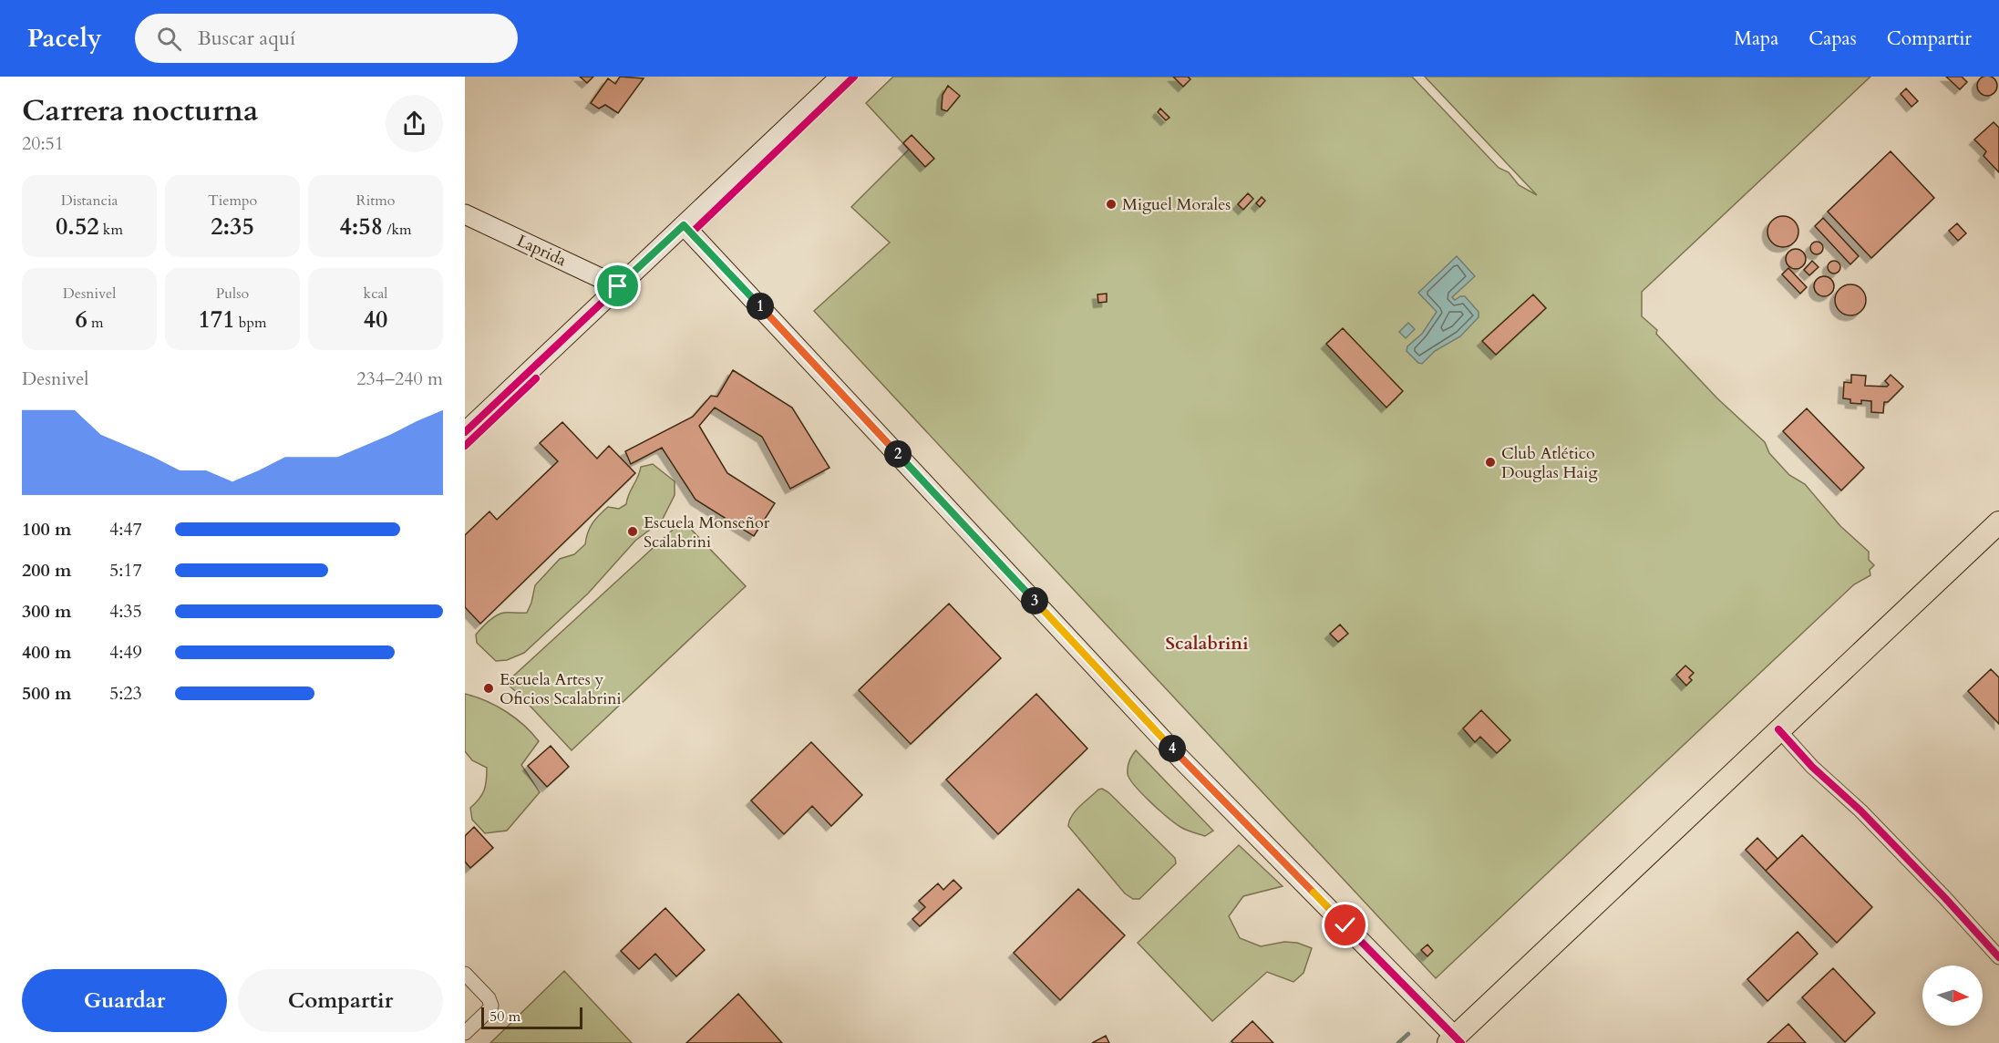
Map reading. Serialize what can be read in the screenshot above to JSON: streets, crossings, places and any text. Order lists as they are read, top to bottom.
{
  "streets": {
    "street": ["Laprida"]
  },
  "districts": ["Scalabrini"],
  "places": [
    "Miguel Morales",
    "Club Atlético Douglas Haig",
    "Escuela Monseñor Scalabrini",
    "Escuela Artes y Oficios Scalabrini"
  ],
  "scale_bar": "50 m",
  "north": "right",
  "page": {
    "header": "Pacely",
    "search": "Buscar aquí",
    "nav": ["Mapa", "Capas", "Compartir"],
    "heading": ["Carrera nocturna", "20:51"],
    "stats": [
      ["Distancia", "0.52 km"],
      ["Tiempo", "2:35"],
      ["Ritmo", "4:58 /km"],
      ["Desnivel", "6 m"],
      ["Pulso", "171 bpm"],
      ["kcal", "40"]
    ],
    "pins": [
      "1",
      "2",
      "3",
      "4"
    ],
    "chart": ["Desnivel", "234–240 m"],
    "list": [
      {
        "name": "100 m",
        "note": "4:47"
      },
      {
        "name": "200 m",
        "note": "5:17"
      },
      {
        "name": "300 m",
        "note": "4:35"
      },
      {
        "name": "400 m",
        "note": "4:49"
      },
      {
        "name": "500 m",
        "note": "5:23"
      }
    ],
    "buttons": ["Guardar", "Compartir"],
    "scale": "50 m"
  }
}
